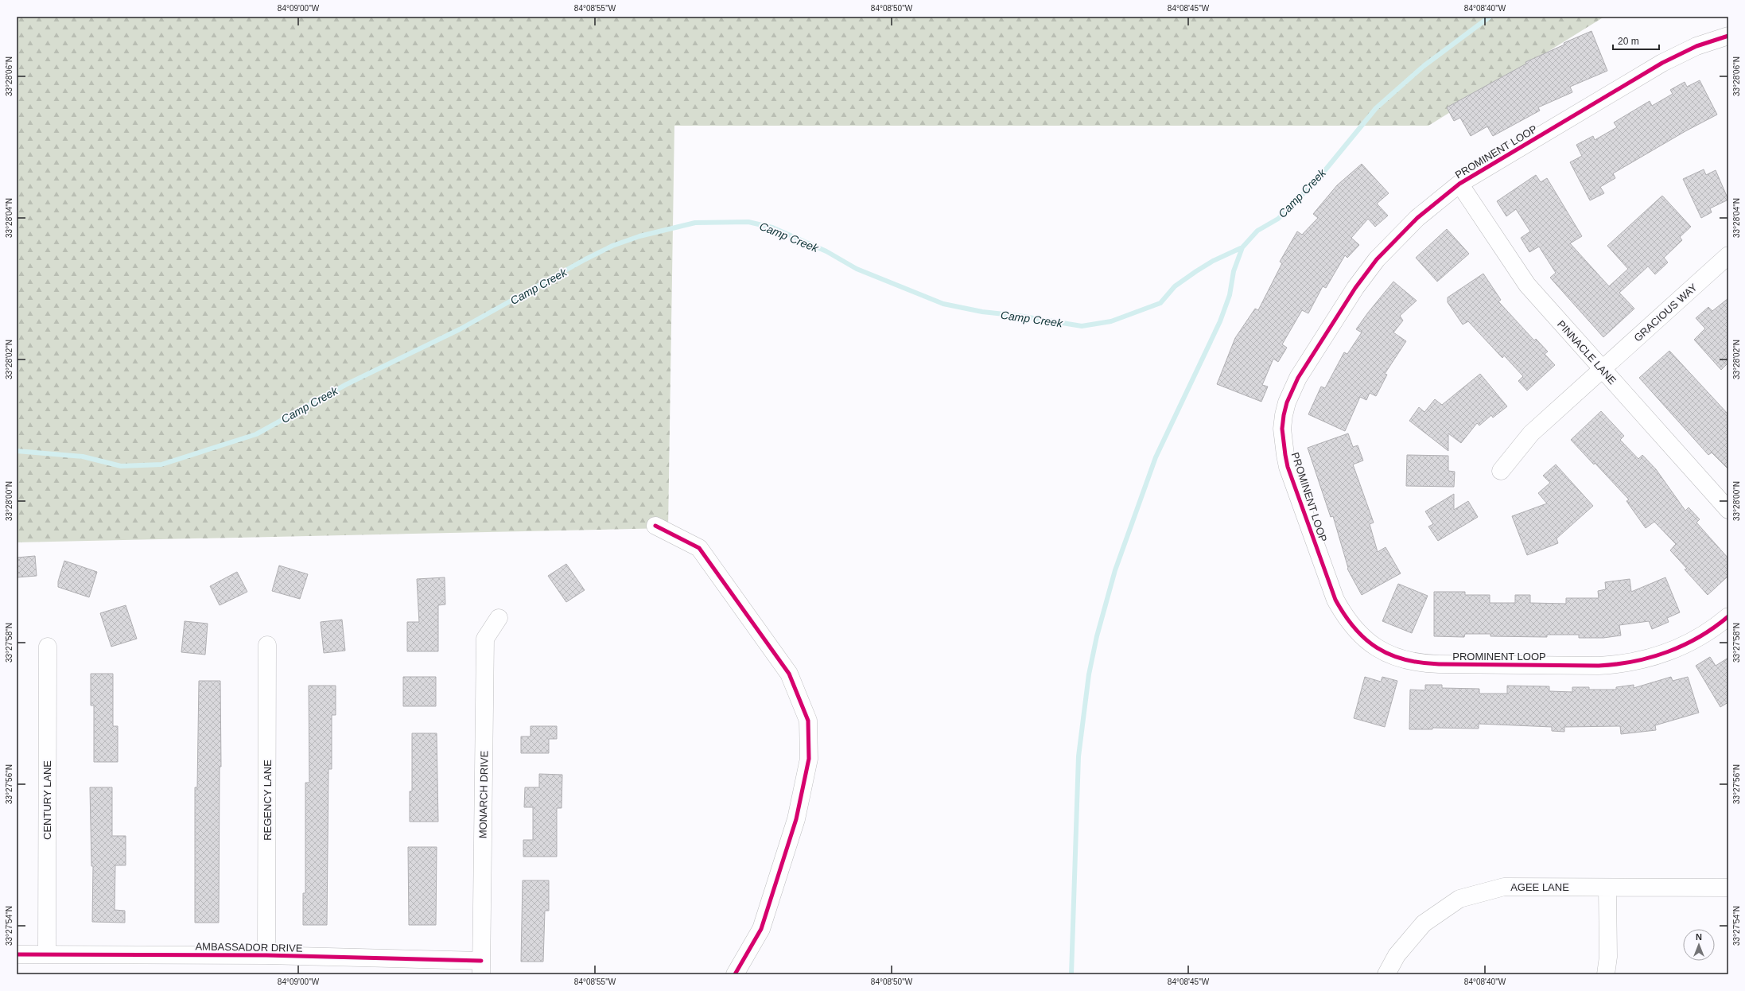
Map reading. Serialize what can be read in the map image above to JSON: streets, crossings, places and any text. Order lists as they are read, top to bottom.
{
  "streets": {
    "street": [
      "PROMINENT LOOP",
      "GRACIOUS WAY",
      "PINNACLE LANE",
      "MONARCH DRIVE",
      "CENTURY LANE",
      "REGENCY LANE",
      "AGEE LANE",
      "AMBASSADOR DRIVE"
    ]
  },
  "crossings": [
    ["PROMINENT LOOP", "PINNACLE LANE"],
    ["GRACIOUS WAY", "PINNACLE LANE"],
    ["MONARCH DRIVE", "AMBASSADOR DRIVE"],
    ["CENTURY LANE", "AMBASSADOR DRIVE"],
    ["REGENCY LANE", "AMBASSADOR DRIVE"]
  ],
  "water": ["Camp Creek"],
  "scale_bar": "20 m",
  "north": "top",
  "coordinates": [
    "84°09'00\"W",
    "84°08'55\"W",
    "84°08'50\"W",
    "84°08'45\"W",
    "84°08'40\"W",
    "33°28'06\"N",
    "33°28'04\"N",
    "33°28'02\"N",
    "33°28'00\"N",
    "33°27'58\"N",
    "33°27'56\"N",
    "33°27'54\"N"
  ]
}
